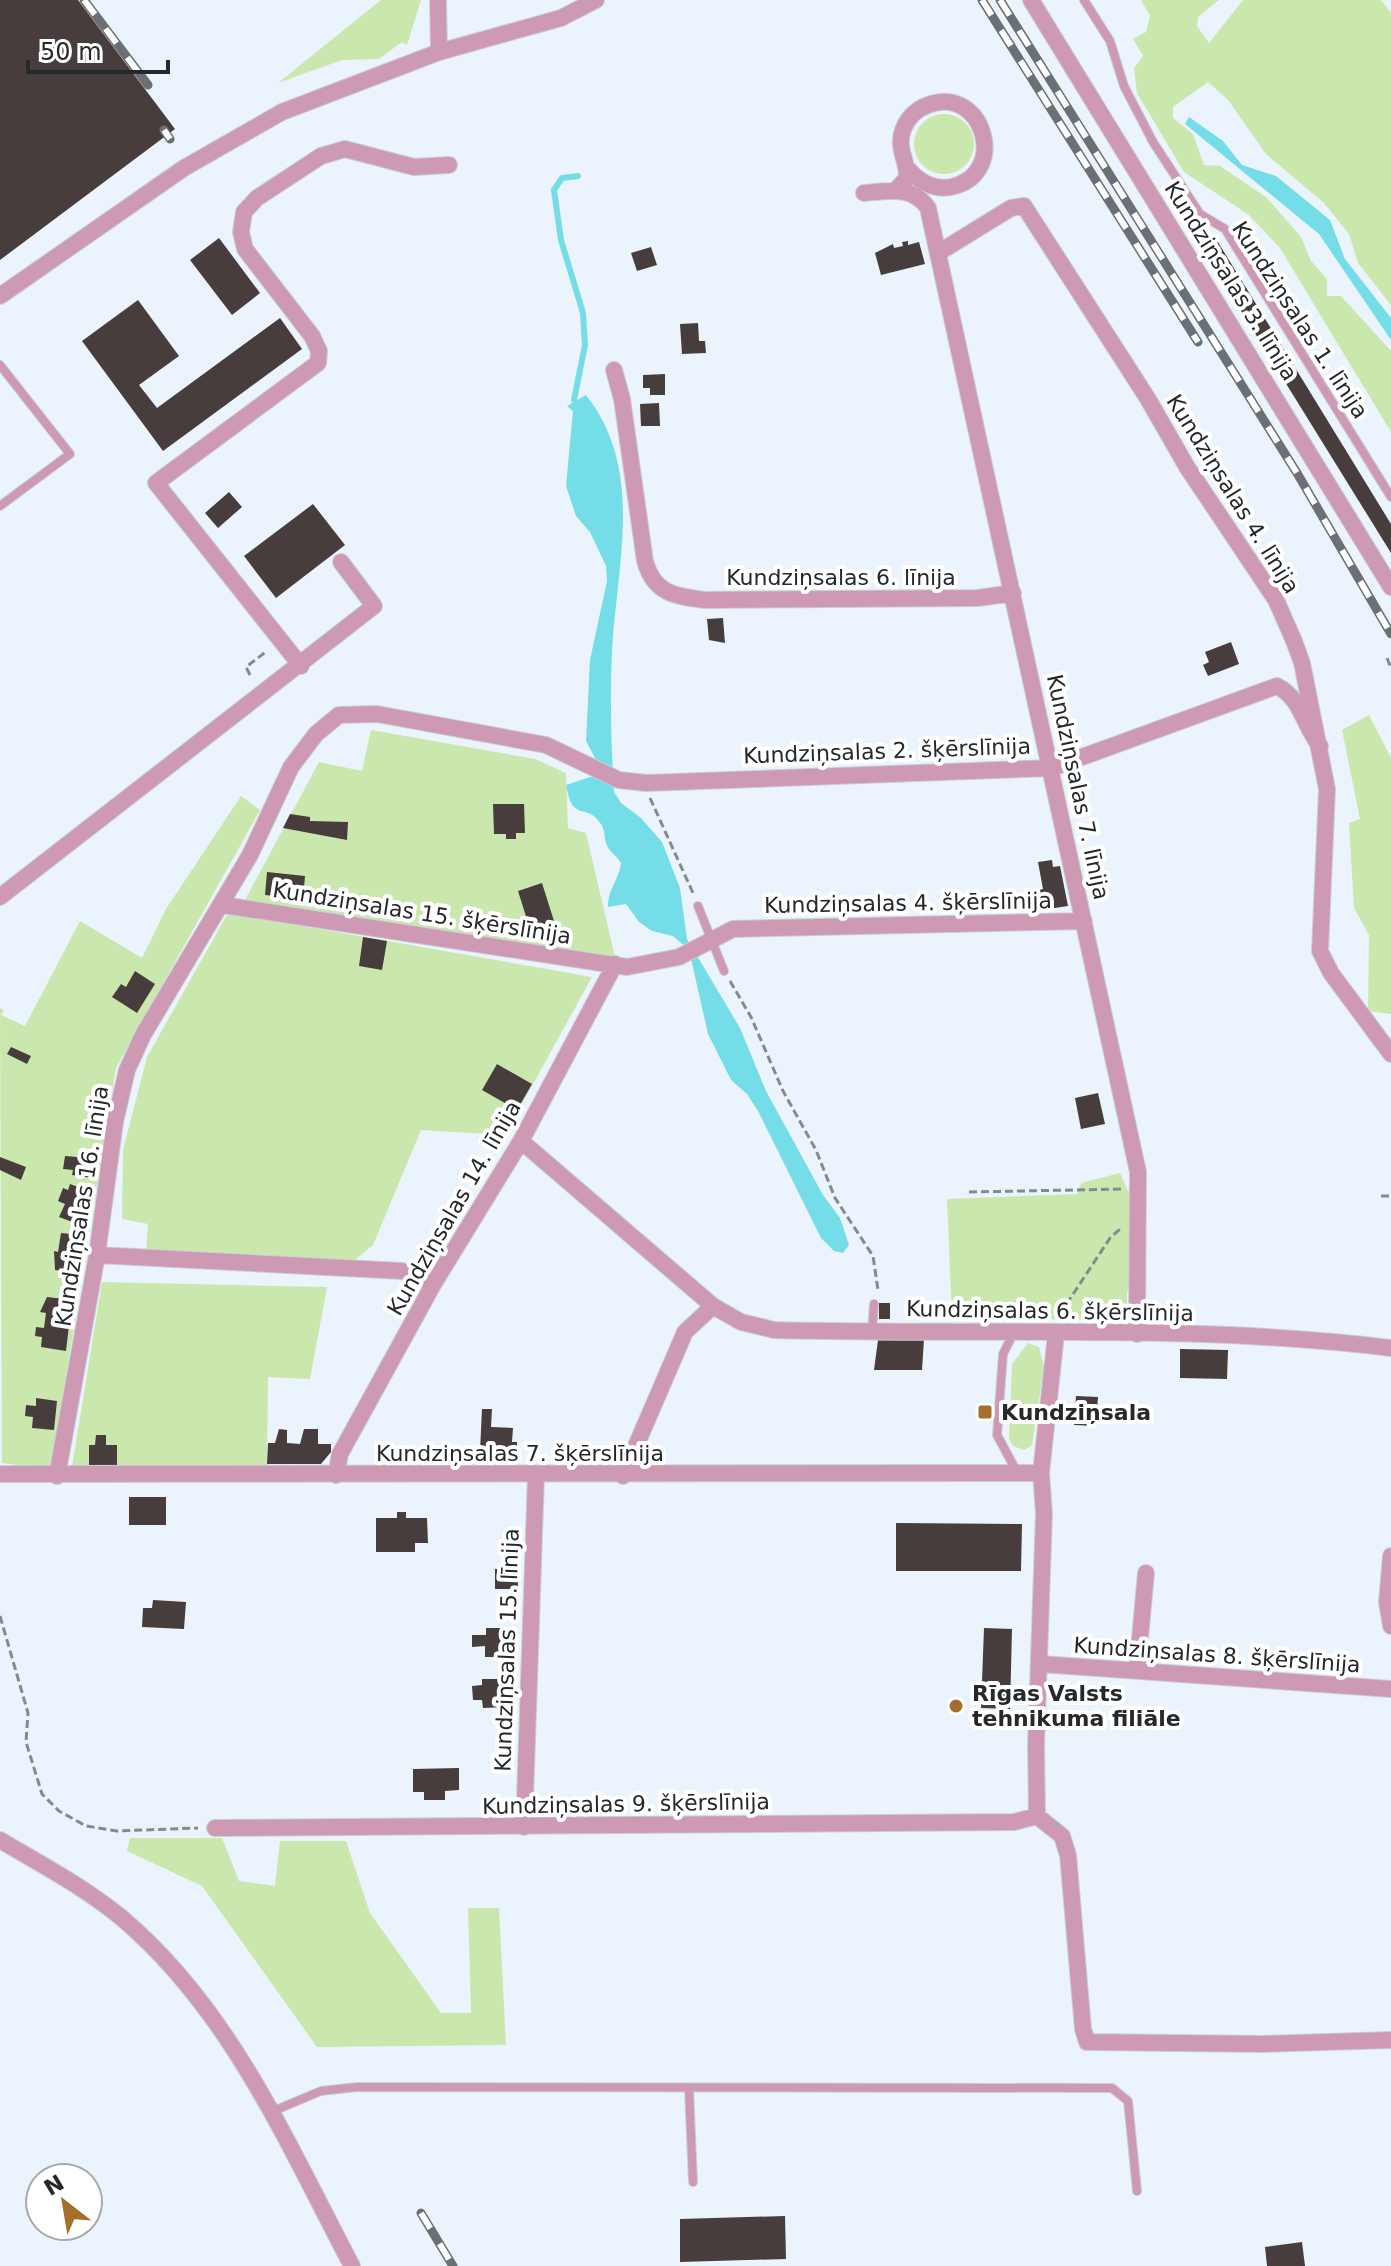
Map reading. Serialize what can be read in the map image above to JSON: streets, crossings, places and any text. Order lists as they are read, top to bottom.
{
  "streets": {
    "street": [
      "Kundziņsalas 3. līnija",
      "Kundziņsalas 4. līnija",
      "Kundziņsalas 6. līnija",
      "Kundziņsalas 2. šķērslīnija",
      "Kundziņsalas 7. līnija",
      "Kundziņsalas 4. šķērslīnija",
      "Kundziņsalas 15. šķērslīnija",
      "Kundziņsalas 16. līnija",
      "Kundziņsalas 14. līnija",
      "Kundziņsalas 6. šķērslīnija",
      "Kundziņsalas 7. šķērslīnija",
      "Kundziņsalas 15. līnija",
      "Kundziņsalas 8. šķērslīnija",
      "Kundziņsalas 9. šķērslīnija"
    ],
    "lane": ["Kundziņsalas 1. līnija"]
  },
  "crossings": [
    ["Kundziņsalas 4. līnija", "Kundziņsalas 2. šķērslīnija"],
    ["Kundziņsalas 4. līnija", "Kundziņsalas 7. līnija"],
    ["Kundziņsalas 6. līnija", "Kundziņsalas 7. līnija"],
    ["Kundziņsalas 2. šķērslīnija", "Kundziņsalas 7. līnija"],
    ["Kundziņsalas 2. šķērslīnija", "Kundziņsalas 16. līnija"],
    ["Kundziņsalas 7. līnija", "Kundziņsalas 4. šķērslīnija"],
    ["Kundziņsalas 7. līnija", "Kundziņsalas 6. šķērslīnija"],
    ["Kundziņsalas 4. šķērslīnija", "Kundziņsalas 15. šķērslīnija"],
    ["Kundziņsalas 15. šķērslīnija", "Kundziņsalas 16. līnija"],
    ["Kundziņsalas 15. šķērslīnija", "Kundziņsalas 14. līnija"],
    ["Kundziņsalas 16. līnija", "Kundziņsalas 7. šķērslīnija"],
    ["Kundziņsalas 14. līnija", "Kundziņsalas 6. šķērslīnija"],
    ["Kundziņsalas 14. līnija", "Kundziņsalas 7. šķērslīnija"],
    ["Kundziņsalas 7. šķērslīnija", "Kundziņsalas 15. līnija"],
    ["Kundziņsalas 15. līnija", "Kundziņsalas 9. šķērslīnija"]
  ],
  "places": {
    "transit": ["Kundziņsala"],
    "other": ["Rīgas Valsts tehnikuma filiāle"]
  },
  "scale_bar": "50 m",
  "north": "top left"
}
